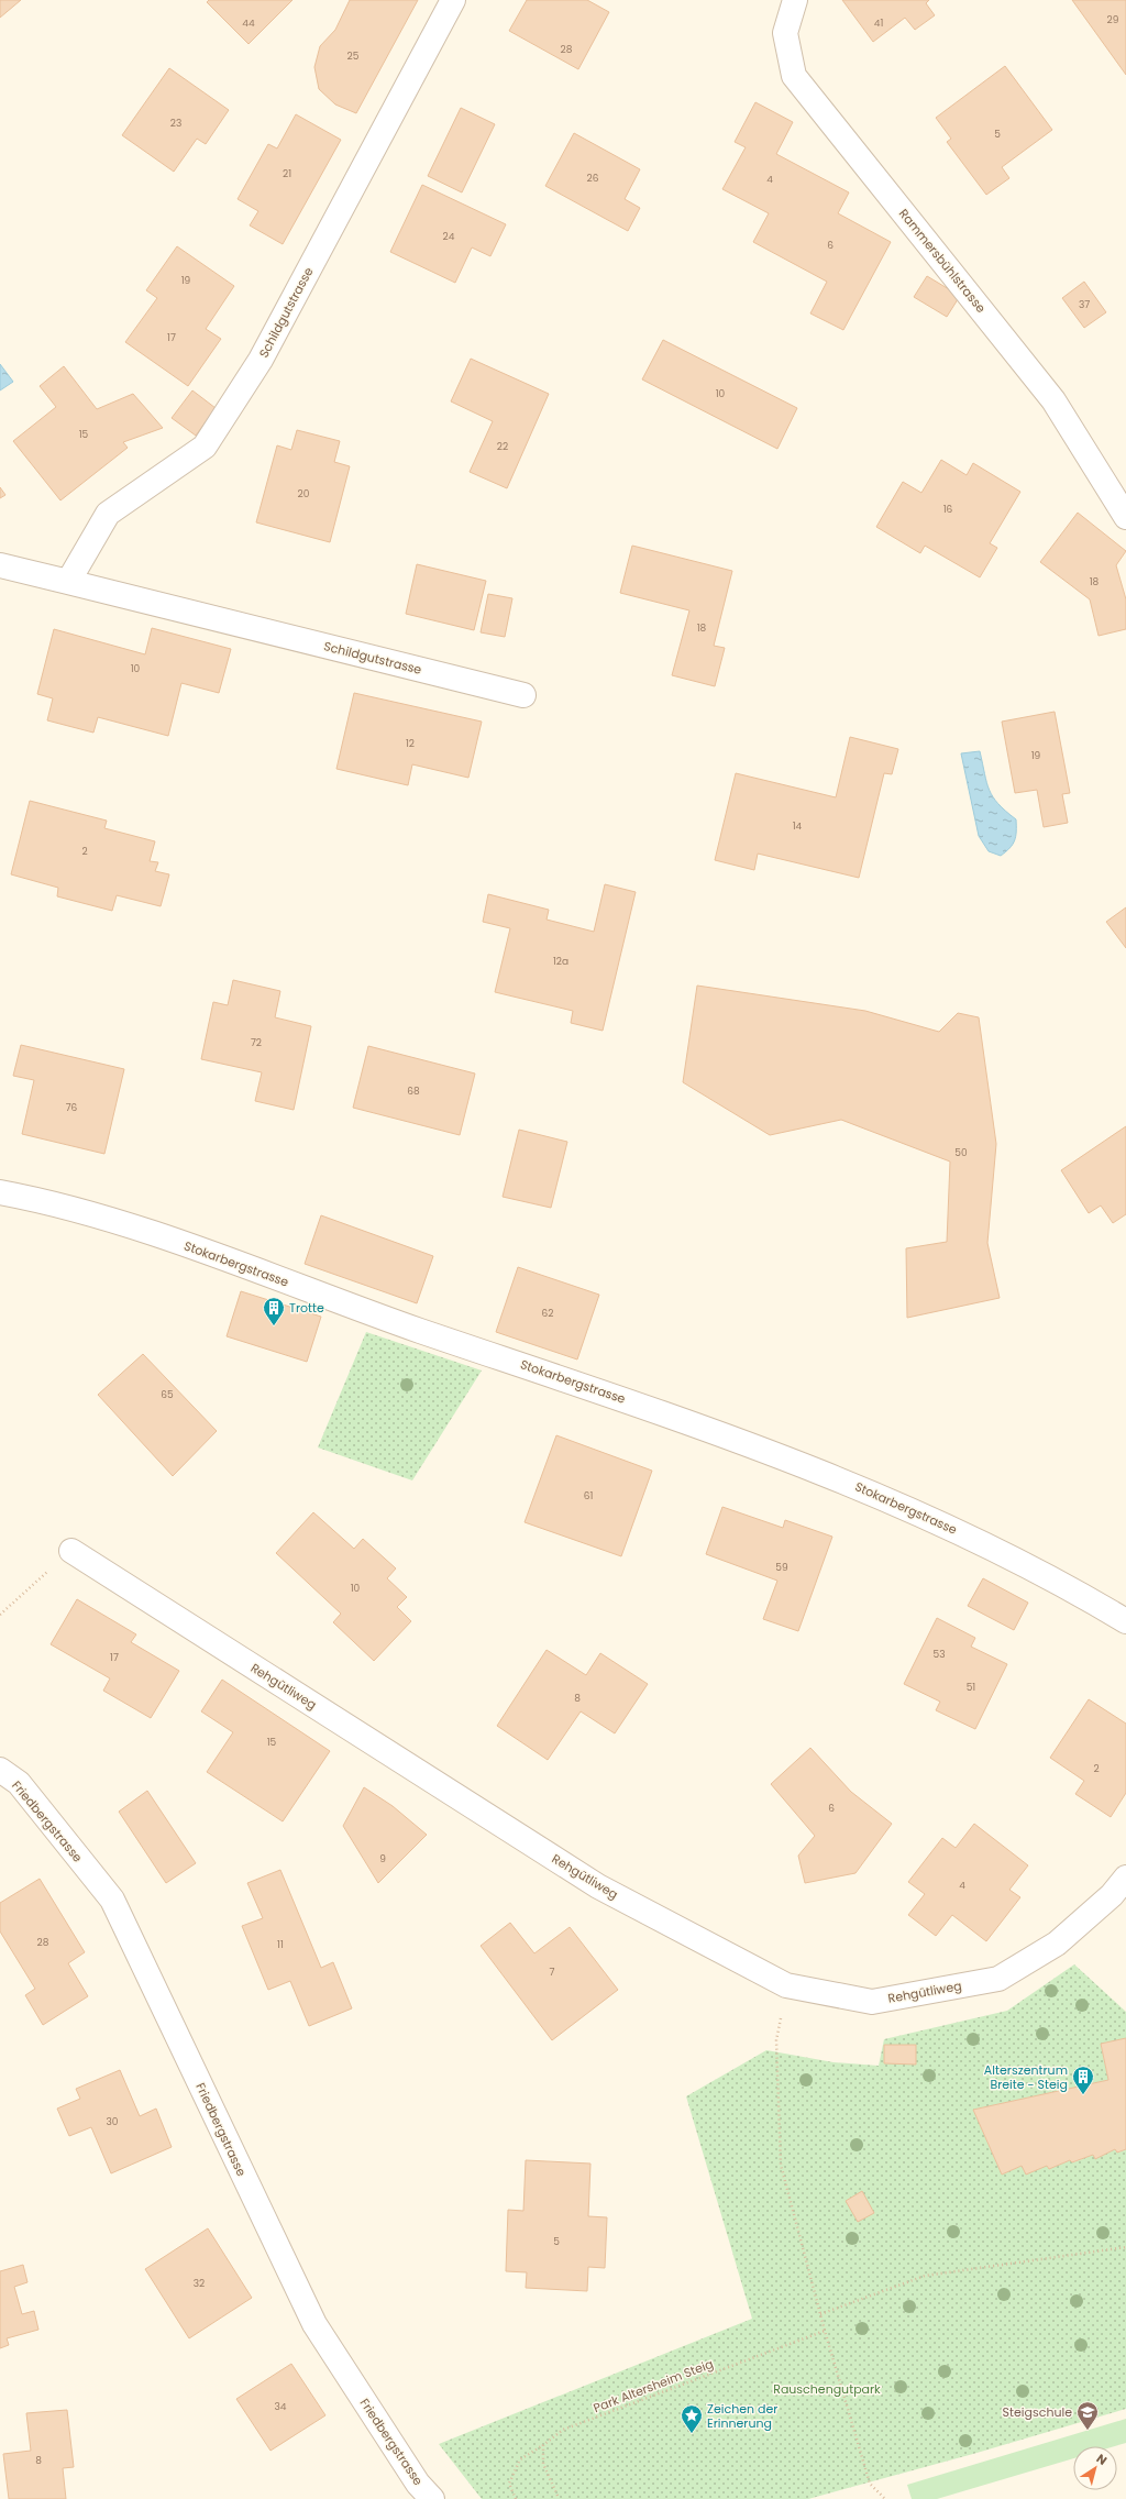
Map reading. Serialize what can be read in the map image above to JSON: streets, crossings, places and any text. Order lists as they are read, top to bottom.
{
  "streets": {
    "street": [
      "Rammersbühlstrasse",
      "Schildgutstrasse",
      "Stokarbergstrasse",
      "Rehgütliweg",
      "Friedbergstrasse"
    ],
    "path": ["Park Altersheim Steig"]
  },
  "parks": ["Rauschengutpark"],
  "places": {
    "building": ["Trotte", "Alterszentrum Breite - Steig"],
    "school or university": ["Steigschule"],
    "place": ["Zeichen der Erinnerung"]
  },
  "house_numbers": [
    "29",
    "44",
    "41",
    "28",
    "25",
    "23",
    "5",
    "21",
    "26",
    "4",
    "24",
    "6",
    "19",
    "37",
    "17",
    "10",
    "15",
    "22",
    "20",
    "16",
    "18",
    "18",
    "10",
    "12",
    "19",
    "14",
    "2",
    "12a",
    "72",
    "68",
    "76",
    "50",
    "62",
    "65",
    "61",
    "59",
    "10",
    "53",
    "17",
    "51",
    "8",
    "15",
    "2",
    "6",
    "9",
    "4",
    "28",
    "11",
    "7",
    "30",
    "5",
    "32",
    "34",
    "8"
  ],
  "north": "top right"
}
